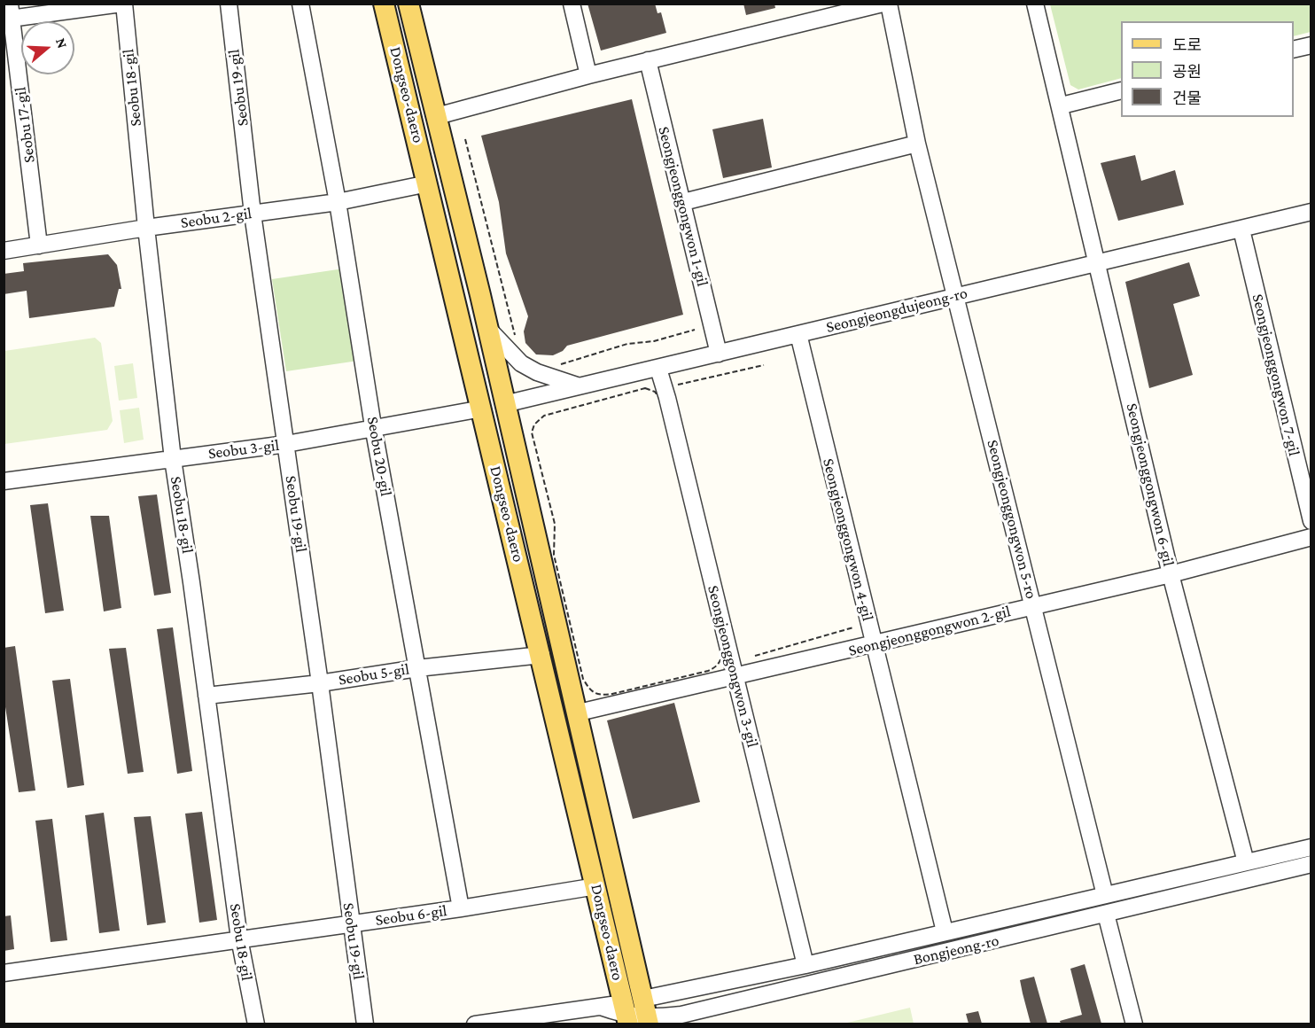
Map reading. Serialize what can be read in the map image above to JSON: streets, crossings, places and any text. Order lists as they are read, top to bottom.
{
  "streets": {
    "main road": ["Dongseo-daero", "Seongjeongdujeong-ro"],
    "street": [
      "Seobu 18-gil",
      "Seobu 19-gil",
      "Seobu 17-gil",
      "Seongjeonggongwon 1-gil",
      "Seobu 2-gil",
      "Seongjeonggongwon 7-gil",
      "Seobu 3-gil",
      "Seobu 20-gil",
      "Seongjeonggongwon 6-gil",
      "Seongjeonggongwon 5-ro",
      "Seongjeonggongwon 4-gil",
      "Seongjeonggongwon 2-gil",
      "Seongjeonggongwon 3-gil",
      "Seobu 5-gil",
      "Seobu 6-gil",
      "Bongjeong-ro"
    ]
  },
  "crossings": [
    ["Seobu 18-gil", "Seobu 2-gil"],
    ["Seobu 18-gil", "Seobu 3-gil"],
    ["Seobu 18-gil", "Seobu 5-gil"],
    ["Seobu 18-gil", "Seobu 6-gil"],
    ["Seobu 19-gil", "Seobu 2-gil"],
    ["Seobu 19-gil", "Seobu 3-gil"],
    ["Seobu 19-gil", "Seobu 5-gil"],
    ["Seobu 19-gil", "Seobu 6-gil"],
    ["Dongseo-daero", "Seobu 2-gil"],
    ["Dongseo-daero", "Seongjeongdujeong-ro"],
    ["Dongseo-daero", "Seobu 3-gil"],
    ["Dongseo-daero", "Seongjeonggongwon 2-gil"],
    ["Dongseo-daero", "Seobu 5-gil"],
    ["Dongseo-daero", "Seobu 6-gil"],
    ["Dongseo-daero", "Bongjeong-ro"],
    ["Seobu 17-gil", "Seobu 2-gil"],
    ["Seongjeonggongwon 1-gil", "Seongjeongdujeong-ro"],
    ["Seobu 2-gil", "Seobu 20-gil"],
    ["Seongjeongdujeong-ro", "Seongjeonggongwon 7-gil"],
    ["Seongjeongdujeong-ro", "Seobu 3-gil"],
    ["Seongjeongdujeong-ro", "Seongjeonggongwon 6-gil"],
    ["Seongjeongdujeong-ro", "Seongjeonggongwon 5-ro"],
    ["Seongjeongdujeong-ro", "Seongjeonggongwon 4-gil"],
    ["Seongjeongdujeong-ro", "Seongjeonggongwon 3-gil"],
    ["Seobu 3-gil", "Seobu 20-gil"],
    ["Seobu 20-gil", "Seobu 5-gil"],
    ["Seobu 20-gil", "Seobu 6-gil"],
    ["Seongjeonggongwon 6-gil", "Seongjeonggongwon 2-gil"],
    ["Seongjeonggongwon 6-gil", "Bongjeong-ro"],
    ["Seongjeonggongwon 5-ro", "Seongjeonggongwon 2-gil"],
    ["Seongjeonggongwon 5-ro", "Bongjeong-ro"],
    ["Seongjeonggongwon 4-gil", "Seongjeonggongwon 2-gil"],
    ["Seongjeonggongwon 4-gil", "Bongjeong-ro"],
    ["Seongjeonggongwon 2-gil", "Seongjeonggongwon 3-gil"],
    ["Seongjeonggongwon 3-gil", "Bongjeong-ro"]
  ],
  "legend": ["도로", "공원", "건물"],
  "north": "right"
}
